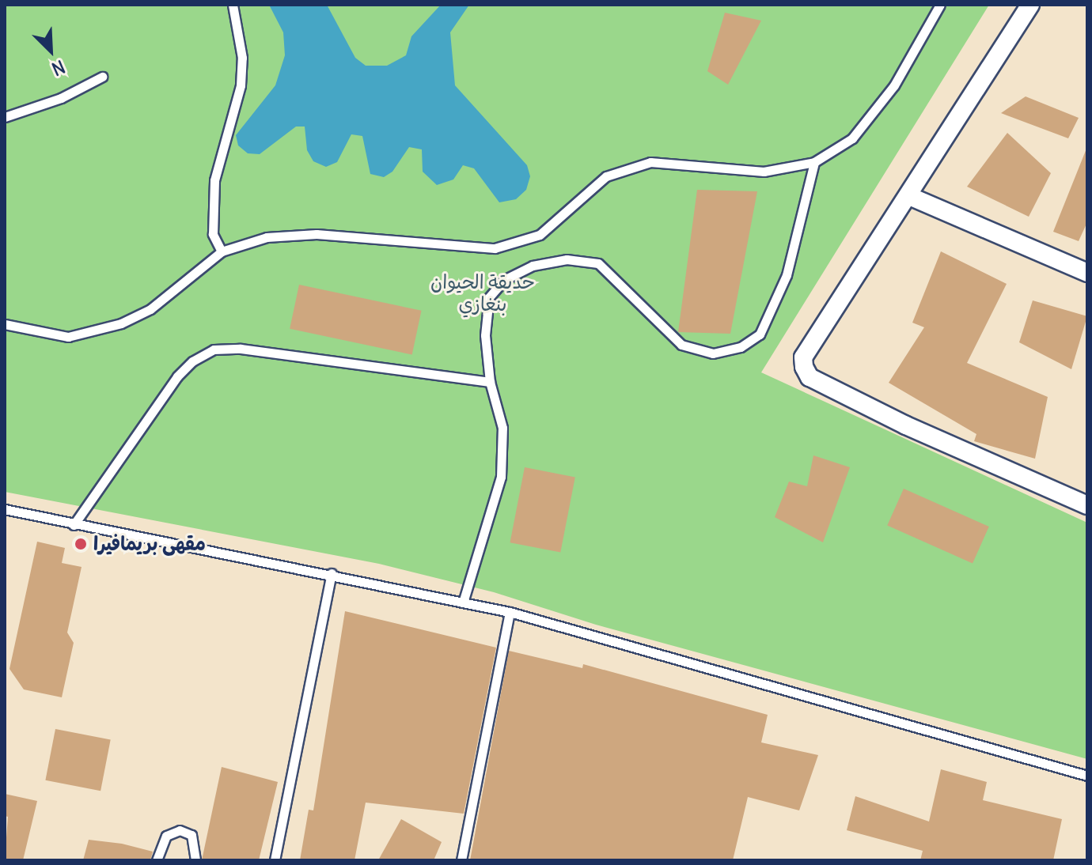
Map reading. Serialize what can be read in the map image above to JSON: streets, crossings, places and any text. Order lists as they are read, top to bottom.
{
  "parks": ["حديقة الحيوان بنغازي"],
  "places": ["مقهى بريمافيرا"],
  "north": "bottom right"
}
